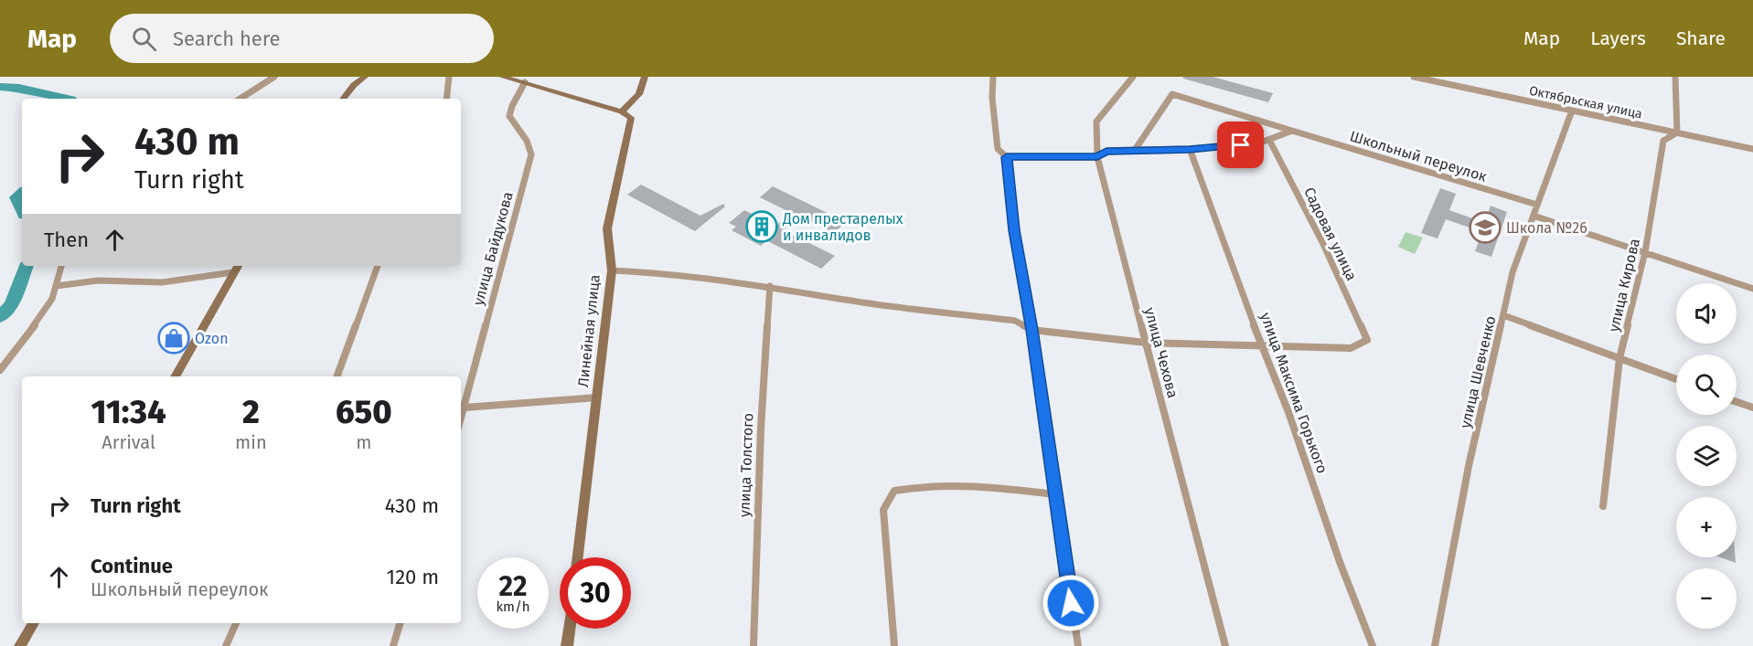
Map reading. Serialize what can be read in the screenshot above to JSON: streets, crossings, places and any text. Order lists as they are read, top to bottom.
{
  "streets": {
    "street": [
      "Октябрьская улица",
      "Школьный переулок",
      "Садовая улица",
      "улица Байдукова",
      "улица Кирова",
      "Линейная улица",
      "улица Чехова",
      "улица Шевченко",
      "улица Максима Горького",
      "улица Толстого"
    ]
  },
  "crossings": [
    ["Октябрьская улица", "улица Кирова"],
    ["Октябрьская улица", "улица Шевченко"],
    ["Школьный переулок", "улица Шевченко"],
    ["Садовая улица", "улица Максима Горького"]
  ],
  "places": {
    "building": ["Дом престарелых и инвалидов"],
    "school or university": ["Школа №26"],
    "shop": ["Ozon"]
  },
  "page": {
    "header": "Map",
    "search": "Search here",
    "nav": ["Map", "Layers", "Share"],
    "turn": ["430 m", "Turn right"],
    "then": "Then",
    "map_buttons": ["+", "−"],
    "eta": [
      "11:34",
      "Arrival",
      "2",
      "min",
      "650",
      "m"
    ],
    "list": [
      {
        "name": "Turn right",
        "value": "430 m"
      },
      {
        "name": "Continue",
        "note": "Школьный переулок",
        "value": "120 m"
      }
    ],
    "speed": "22 km/h",
    "limit": "30"
  }
}
